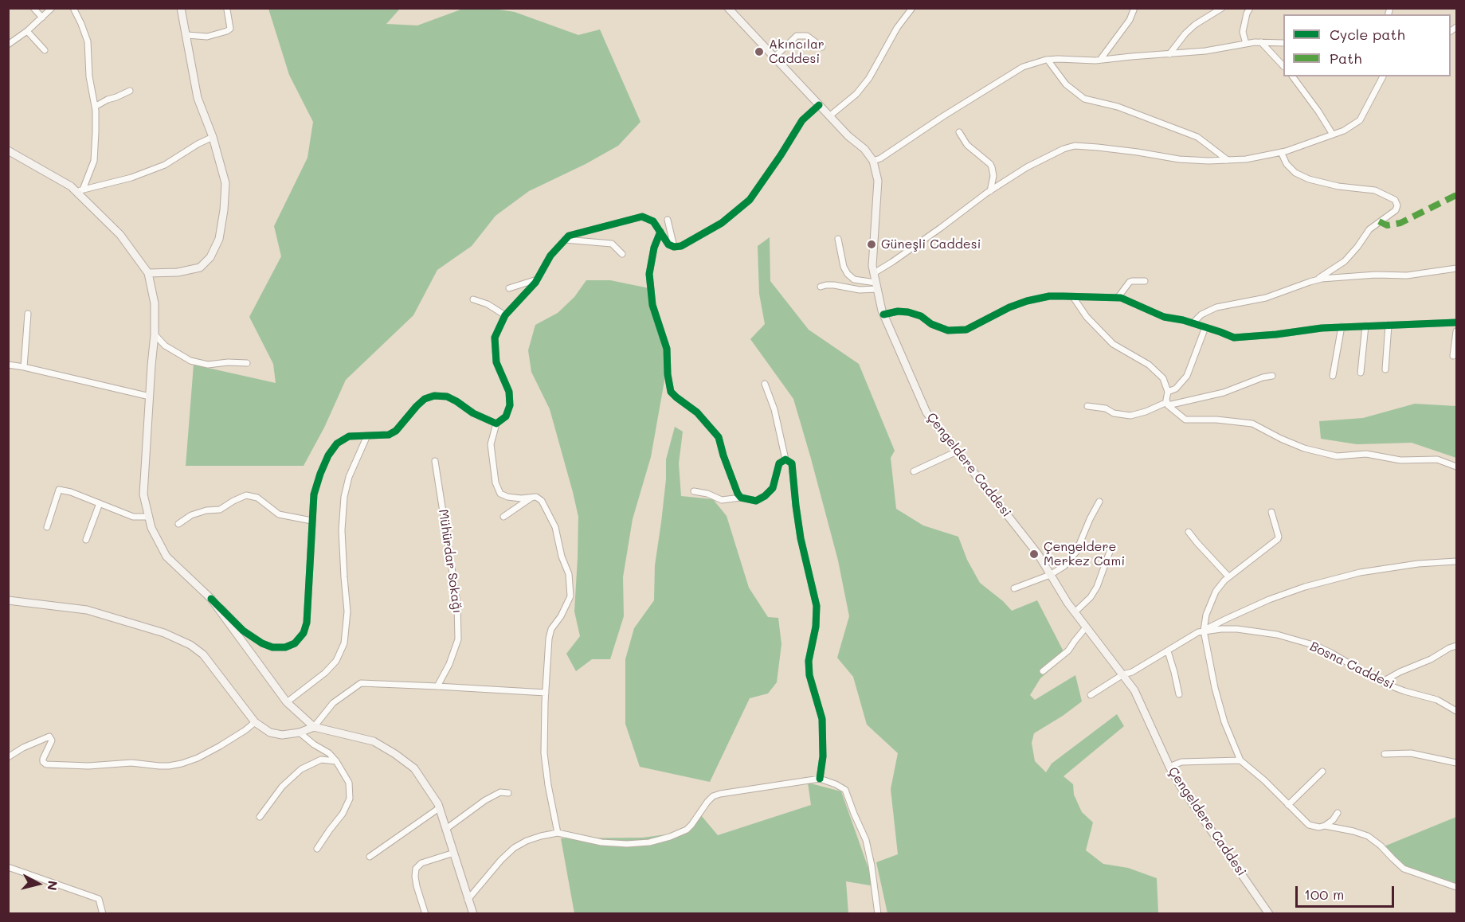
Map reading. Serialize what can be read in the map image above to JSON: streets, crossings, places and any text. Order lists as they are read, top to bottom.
{
  "streets": {
    "street": ["Çengeldere Caddesi", "Mühürdar Sokağı", "Bosna Caddesi"]
  },
  "crossings": [
    ["Çengeldere Caddesi", "Bosna Caddesi"]
  ],
  "places": ["Akıncılar Caddesi", "Güneşli Caddesi", "Çengeldere Merkez Cami"],
  "legend": ["Cycle path", "Path"],
  "scale_bar": "100 m",
  "north": "right"
}
